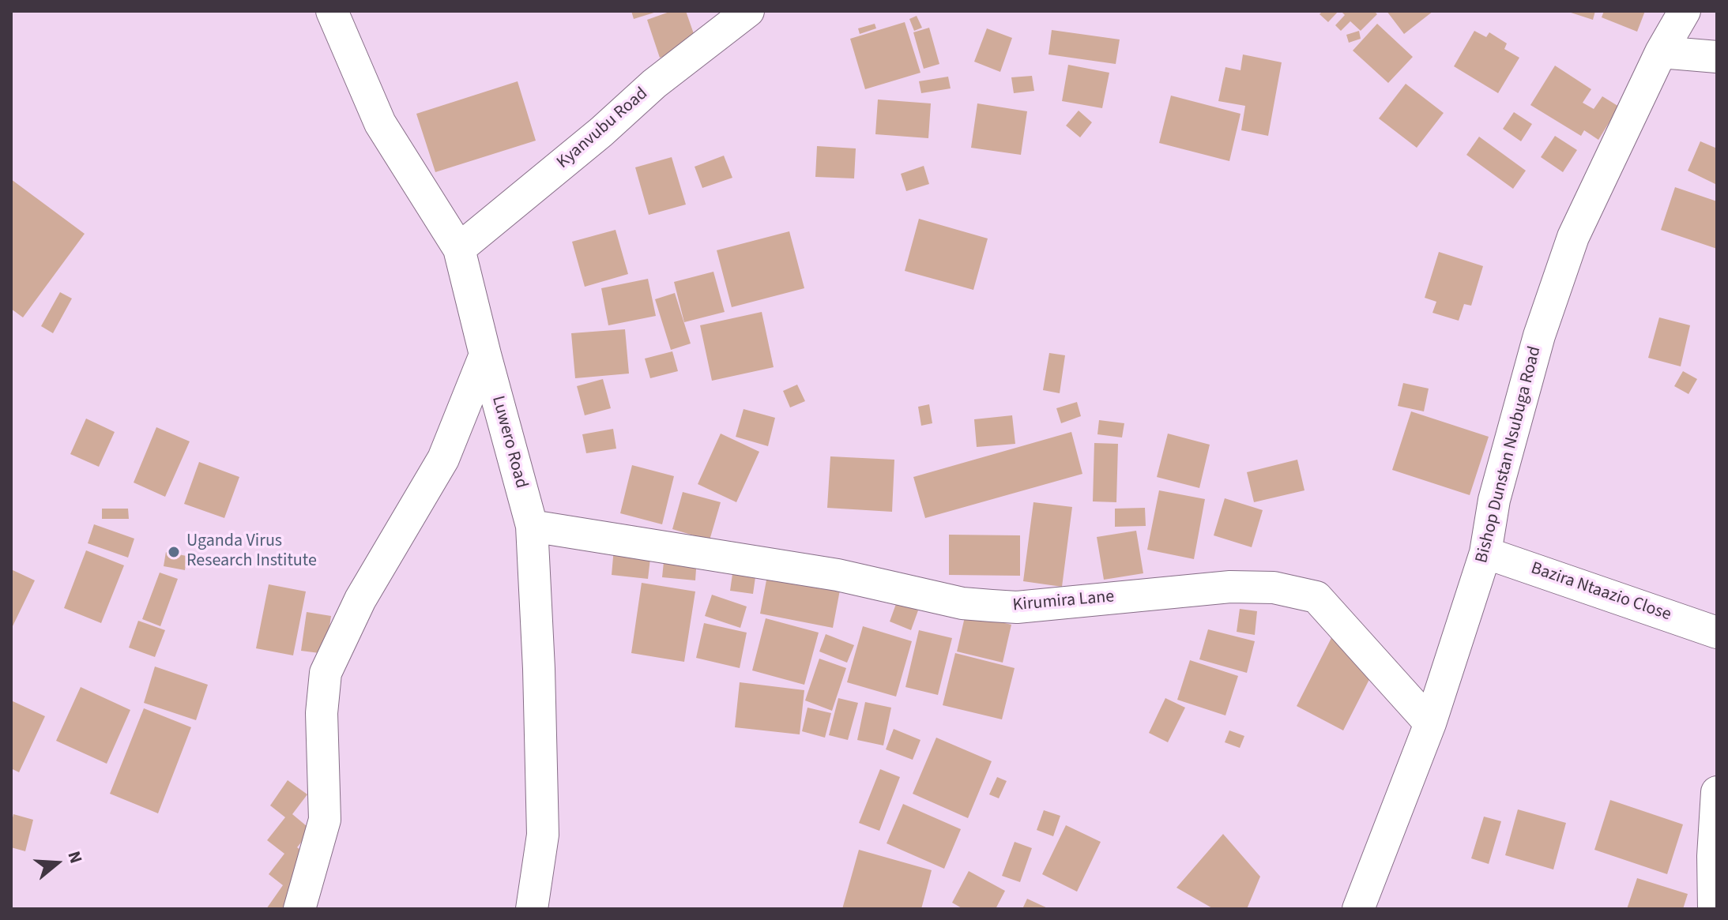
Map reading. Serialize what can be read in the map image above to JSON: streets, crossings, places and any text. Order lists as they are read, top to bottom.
{
  "streets": {
    "street": [
      "Kyanvubu Road",
      "Luwero Road",
      "Bishop Dunstan Nsubuga Road",
      "Bazira Ntaazio Close",
      "Kirumira Lane"
    ]
  },
  "crossings": [
    ["Kyanvubu Road", "Luwero Road"],
    ["Luwero Road", "Kirumira Lane"],
    ["Bishop Dunstan Nsubuga Road", "Bazira Ntaazio Close"],
    ["Bishop Dunstan Nsubuga Road", "Kirumira Lane"]
  ],
  "places": ["Uganda Virus Research Institute"],
  "north": "right"
}
